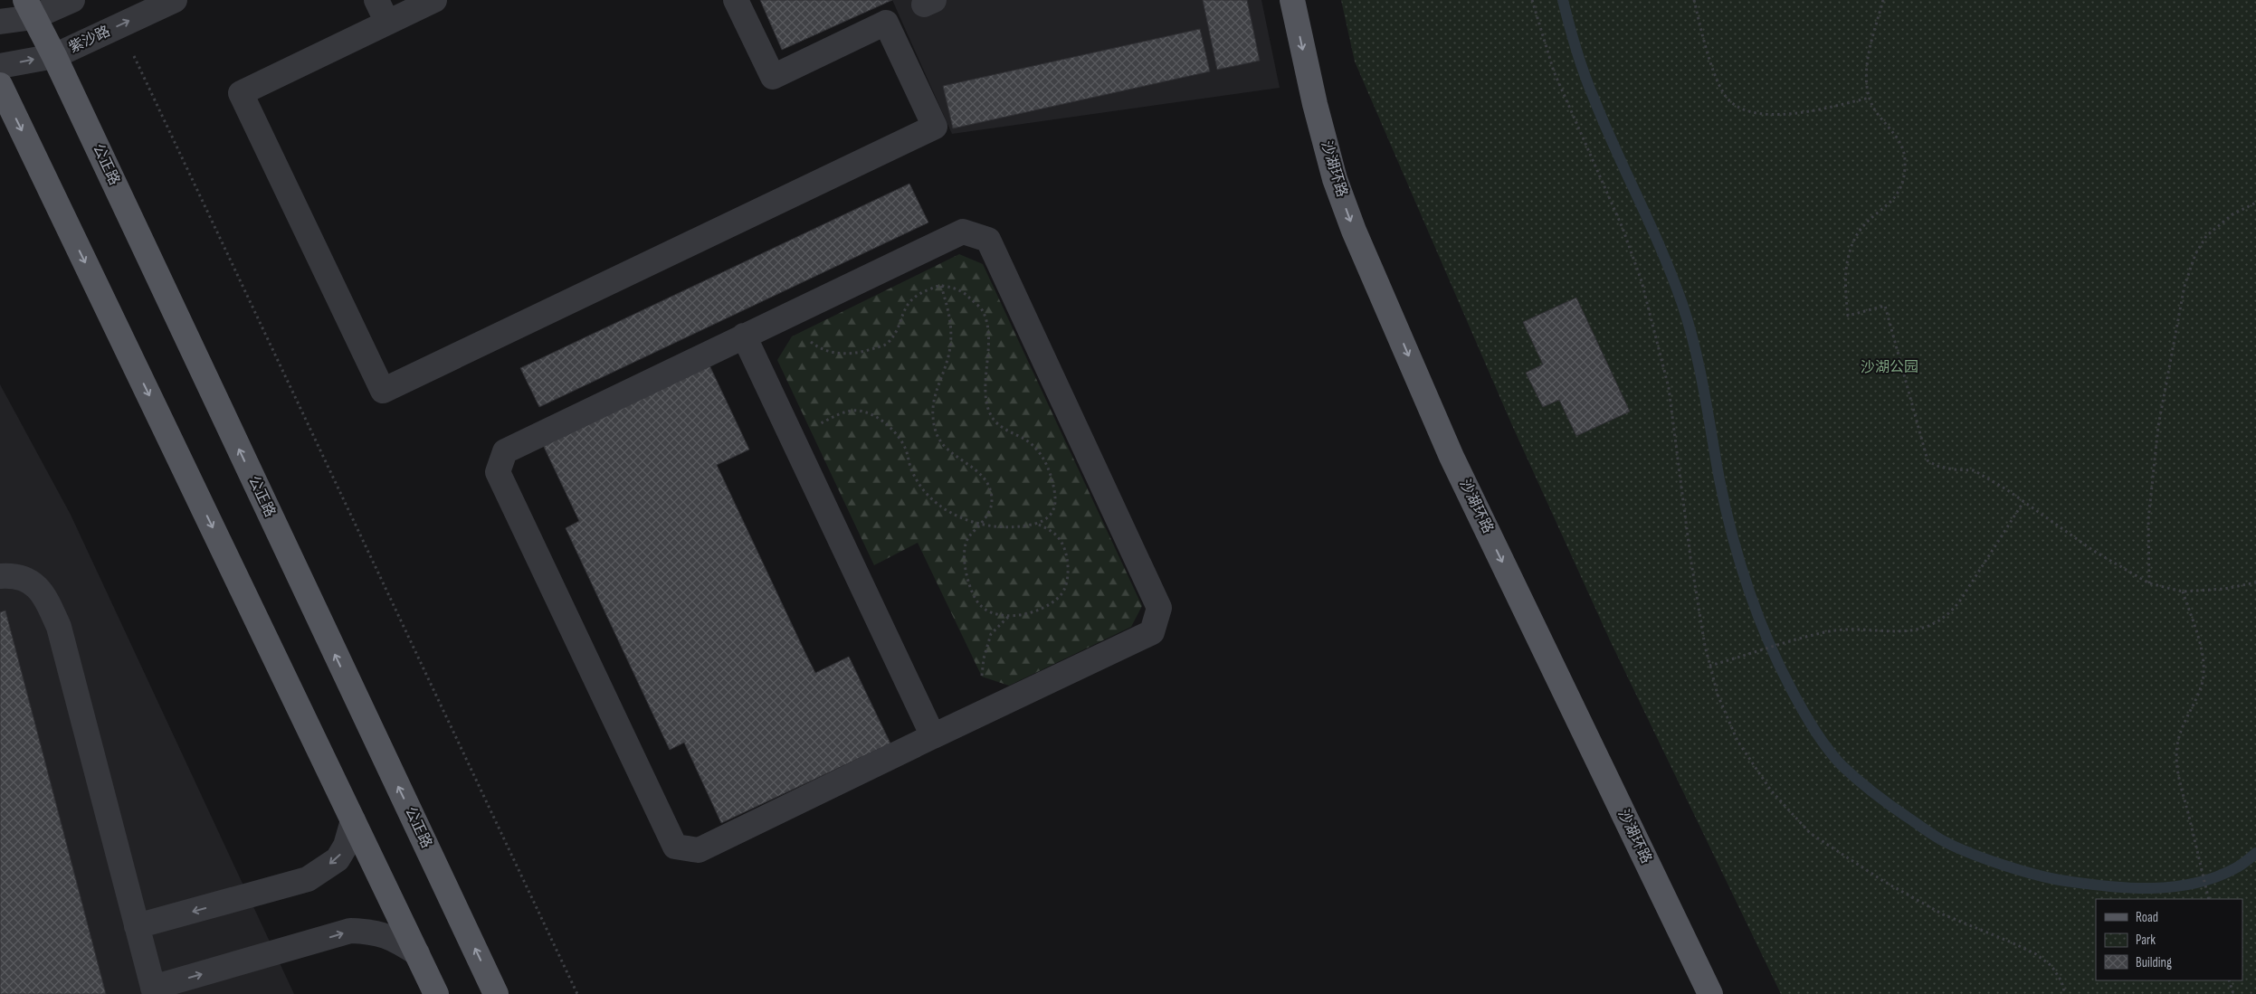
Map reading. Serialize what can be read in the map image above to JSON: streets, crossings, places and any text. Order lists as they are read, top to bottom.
{
  "streets": {
    "main road": ["公正路", "沙湖环路"],
    "street": ["紫沙路"]
  },
  "crossings": [
    ["紫沙路", "公正路"]
  ],
  "one_way": ["沙湖环路"],
  "parks": ["沙湖公园"],
  "legend": ["Road", "Park", "Building"]
}
